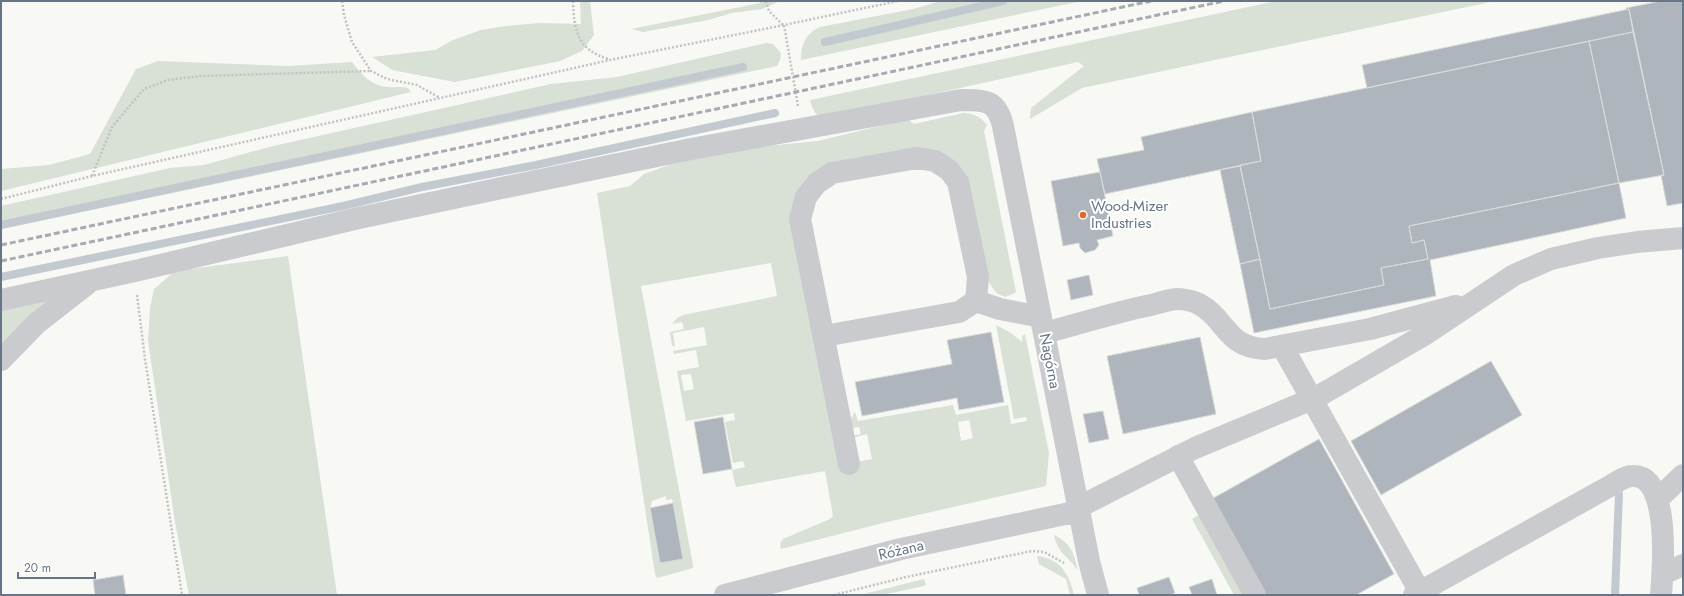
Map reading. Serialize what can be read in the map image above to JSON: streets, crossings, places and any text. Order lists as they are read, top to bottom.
{
  "streets": {
    "street": ["Nagórna", "Różana"]
  },
  "crossings": [
    ["Nagórna", "Różana"]
  ],
  "places": ["Wood-Mizer Industries"],
  "scale_bar": "20 m"
}
